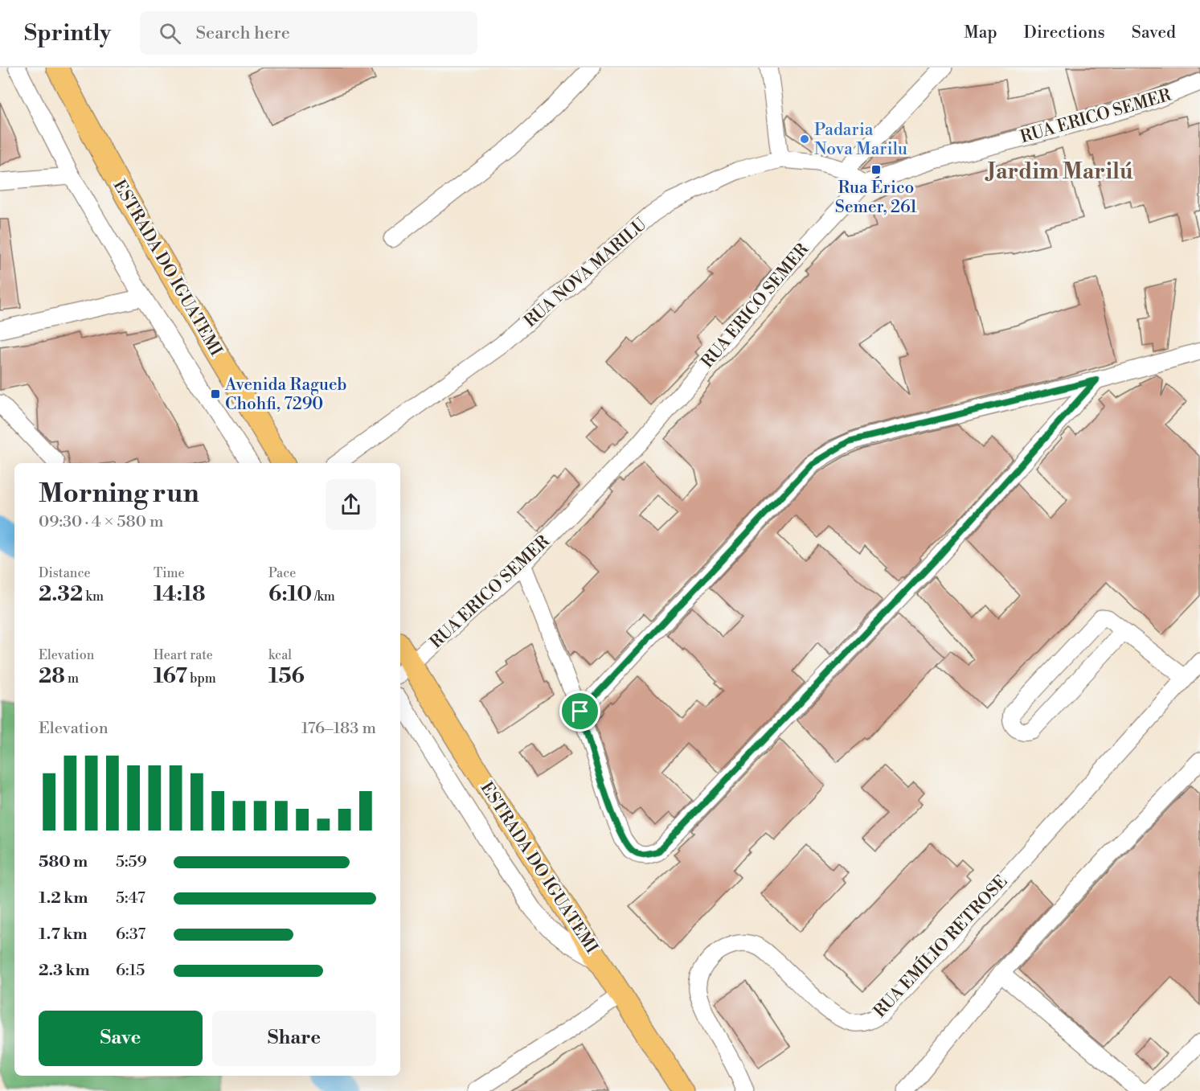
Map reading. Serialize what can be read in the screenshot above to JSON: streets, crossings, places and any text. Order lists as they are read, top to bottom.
{
  "streets": {
    "main road": ["ESTRADA DO IGUATEMI"],
    "street": ["RUA ERICO SEMER", "RUA NOVA MARILU", "RUA EMÍLIO RETROSE"]
  },
  "crossings": [
    ["RUA ERICO SEMER", "ESTRADA DO IGUATEMI"],
    ["RUA ERICO SEMER", "RUA NOVA MARILU"]
  ],
  "districts": ["Jardim Marilú"],
  "places": {
    "other": ["Padaria Nova Marilu"],
    "transit": ["Rua Érico Semer, 261", "Avenida Ragueb Chohfi, 7290"]
  },
  "page": {
    "header": "Sprintly",
    "search": "Search here",
    "nav": ["Map", "Directions", "Saved"],
    "heading": ["Morning run", "09:30 · 4 × 580 m"],
    "stats": [
      ["Distance", "2.32 km"],
      ["Time", "14:18"],
      ["Pace", "6:10 /km"],
      ["Elevation", "28 m"],
      ["Heart rate", "167 bpm"],
      ["kcal", "156"]
    ],
    "chart": ["Elevation", "176–183 m"],
    "list": [
      {
        "name": "580 m",
        "note": "5:59"
      },
      {
        "name": "1.2 km",
        "note": "5:47"
      },
      {
        "name": "1.7 km",
        "note": "6:37"
      },
      {
        "name": "2.3 km",
        "note": "6:15"
      }
    ],
    "buttons": ["Save", "Share"]
  }
}
